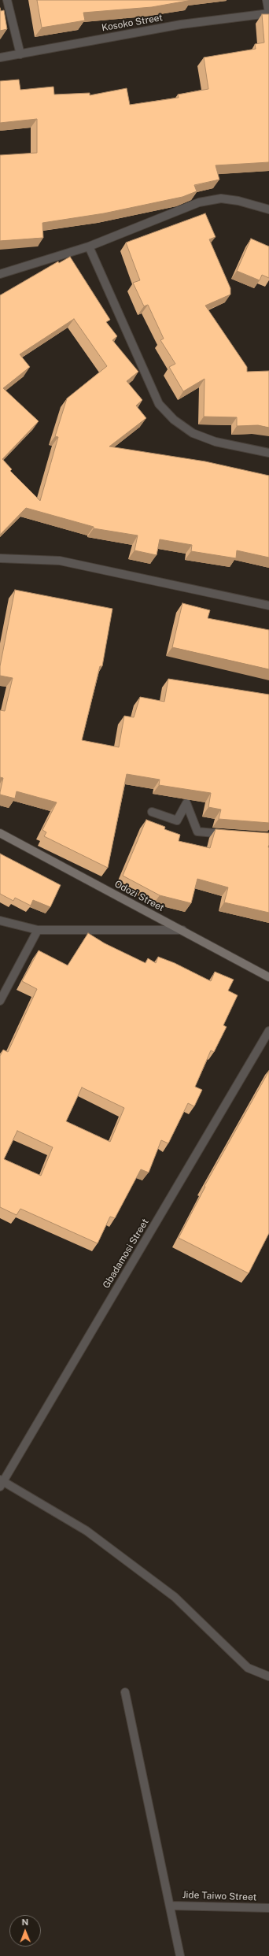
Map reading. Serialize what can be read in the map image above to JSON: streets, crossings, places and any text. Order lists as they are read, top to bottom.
{
  "streets": {
    "main road": ["Odozi Street"],
    "street": ["Kosoko Street", "Gbadamosi Street", "Jide Taiwo Street"]
  },
  "north": "top"
}
